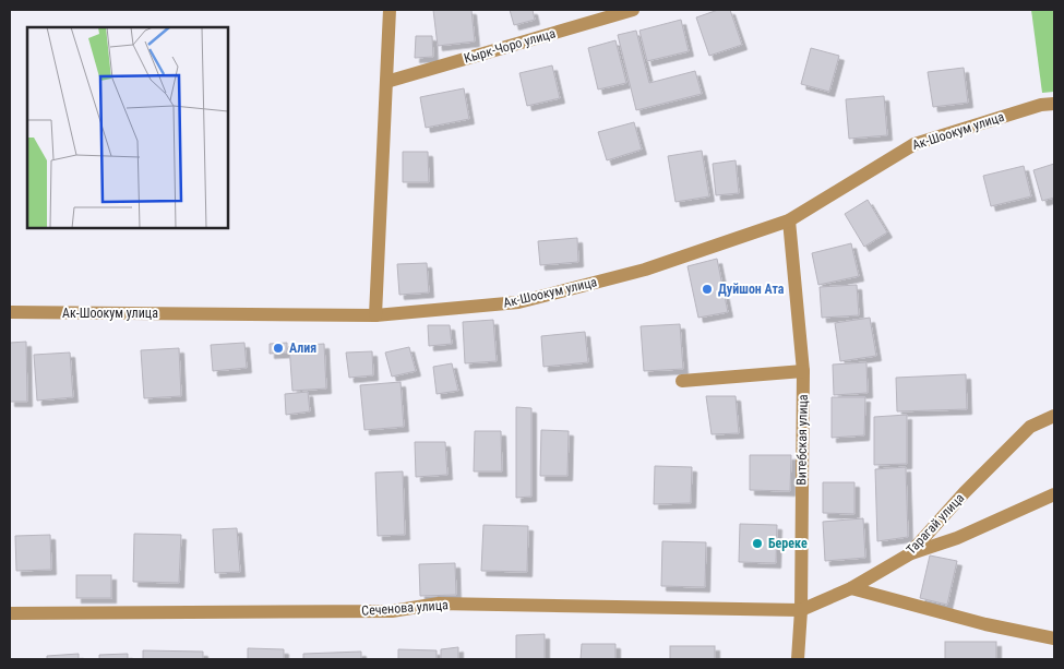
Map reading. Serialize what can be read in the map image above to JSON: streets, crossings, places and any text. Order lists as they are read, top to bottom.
{
  "streets": {
    "street": [
      "Кырк-Чоро улица",
      "Ак-Шоокум улица",
      "Витебская улица",
      "Тарагай улица",
      "Сеченова улица"
    ]
  },
  "crossings": [
    ["Ак-Шоокум улица", "Витебская улица"],
    ["Витебская улица", "Тарагай улица"],
    ["Витебская улица", "Сеченова улица"],
    ["Тарагай улица", "Сеченова улица"]
  ],
  "places": ["Дуйшон Ата", "Алия", "Береке"]
}
